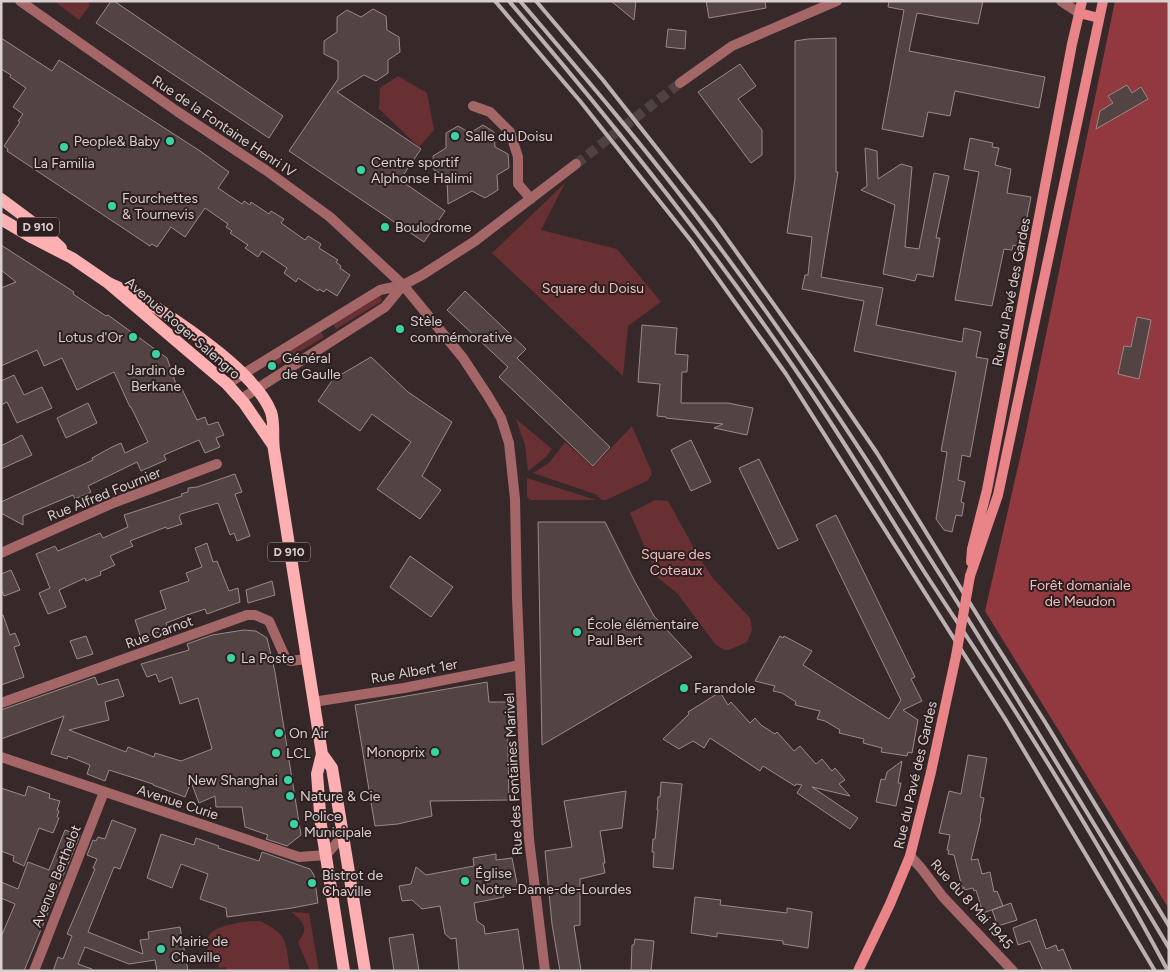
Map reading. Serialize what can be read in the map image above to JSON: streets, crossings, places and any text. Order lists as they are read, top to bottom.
{
  "streets": {
    "main road": ["D 910", "Rue du Pavé des Gardes", "Avenue Roger Salengro"],
    "street": [
      "Rue de la Fontaine Henri IV",
      "Rue Alfred Fournier",
      "Rue Carnot",
      "Rue Albert 1er",
      "Rue des Fontaines Marivel",
      "Avenue Curie",
      "Avenue Berthelot",
      "Rue du 8 Mai 1945"
    ]
  },
  "crossings": [
    ["Rue de la Fontaine Henri IV", "Rue Albert 1er"],
    ["Rue de la Fontaine Henri IV", "Rue des Fontaines Marivel"],
    ["Rue du Pavé des Gardes", "Rue du 8 Mai 1945"],
    ["Avenue Roger Salengro", "Rue Carnot"],
    ["Avenue Roger Salengro", "Rue Albert 1er"],
    ["Avenue Roger Salengro", "Avenue Curie"],
    ["Rue Albert 1er", "Rue des Fontaines Marivel"],
    ["Avenue Curie", "Avenue Berthelot"]
  ],
  "parks": ["Square du Doisu", "Square des Coteaux", "Forêt domaniale de Meudon"],
  "places": [
    "Salle du Doisu",
    "People& Baby",
    "La Familia",
    "Centre sportif Alphonse Halimi",
    "Fourchettes & Tournevis",
    "Boulodrome",
    "Stèle commémorative",
    "Lotus d'Or",
    "Jardin de Berkane",
    "Général de Gaulle",
    "École élémentaire Paul Bert",
    "La Poste",
    "Farandole",
    "On Air",
    "Monoprix",
    "LCL",
    "New Shanghai",
    "Nature & Cie",
    "Police Municipale",
    "Église Notre-Dame-de-Lourdes",
    "Bistrot de Chaville",
    "Mairie de Chaville"
  ]
}
